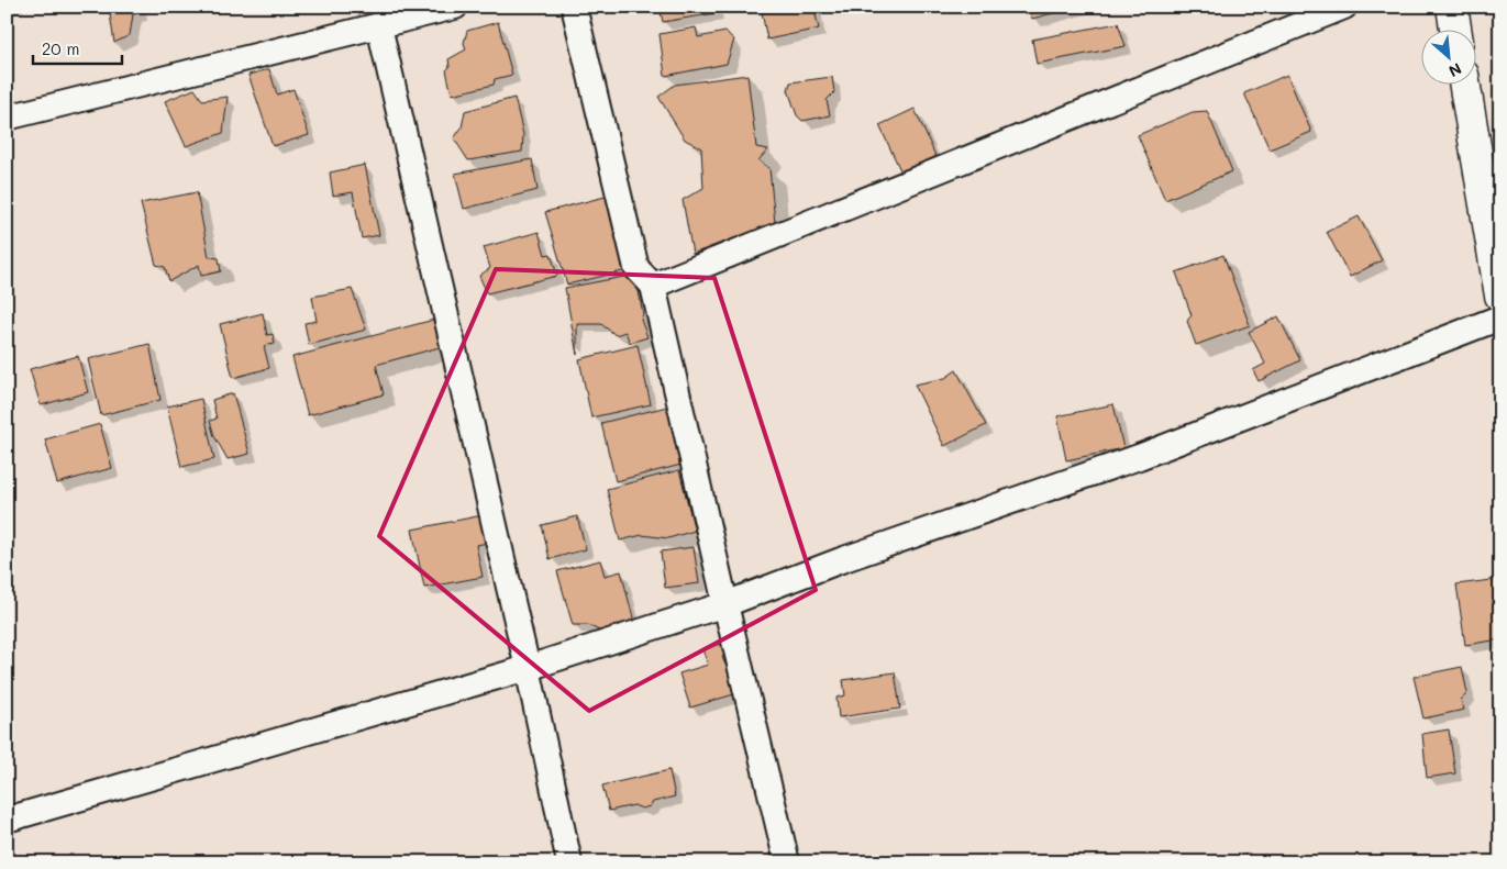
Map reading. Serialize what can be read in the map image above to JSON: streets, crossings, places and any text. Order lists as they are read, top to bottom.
{
  "scale_bar": "20 m",
  "north": "bottom right"
}
